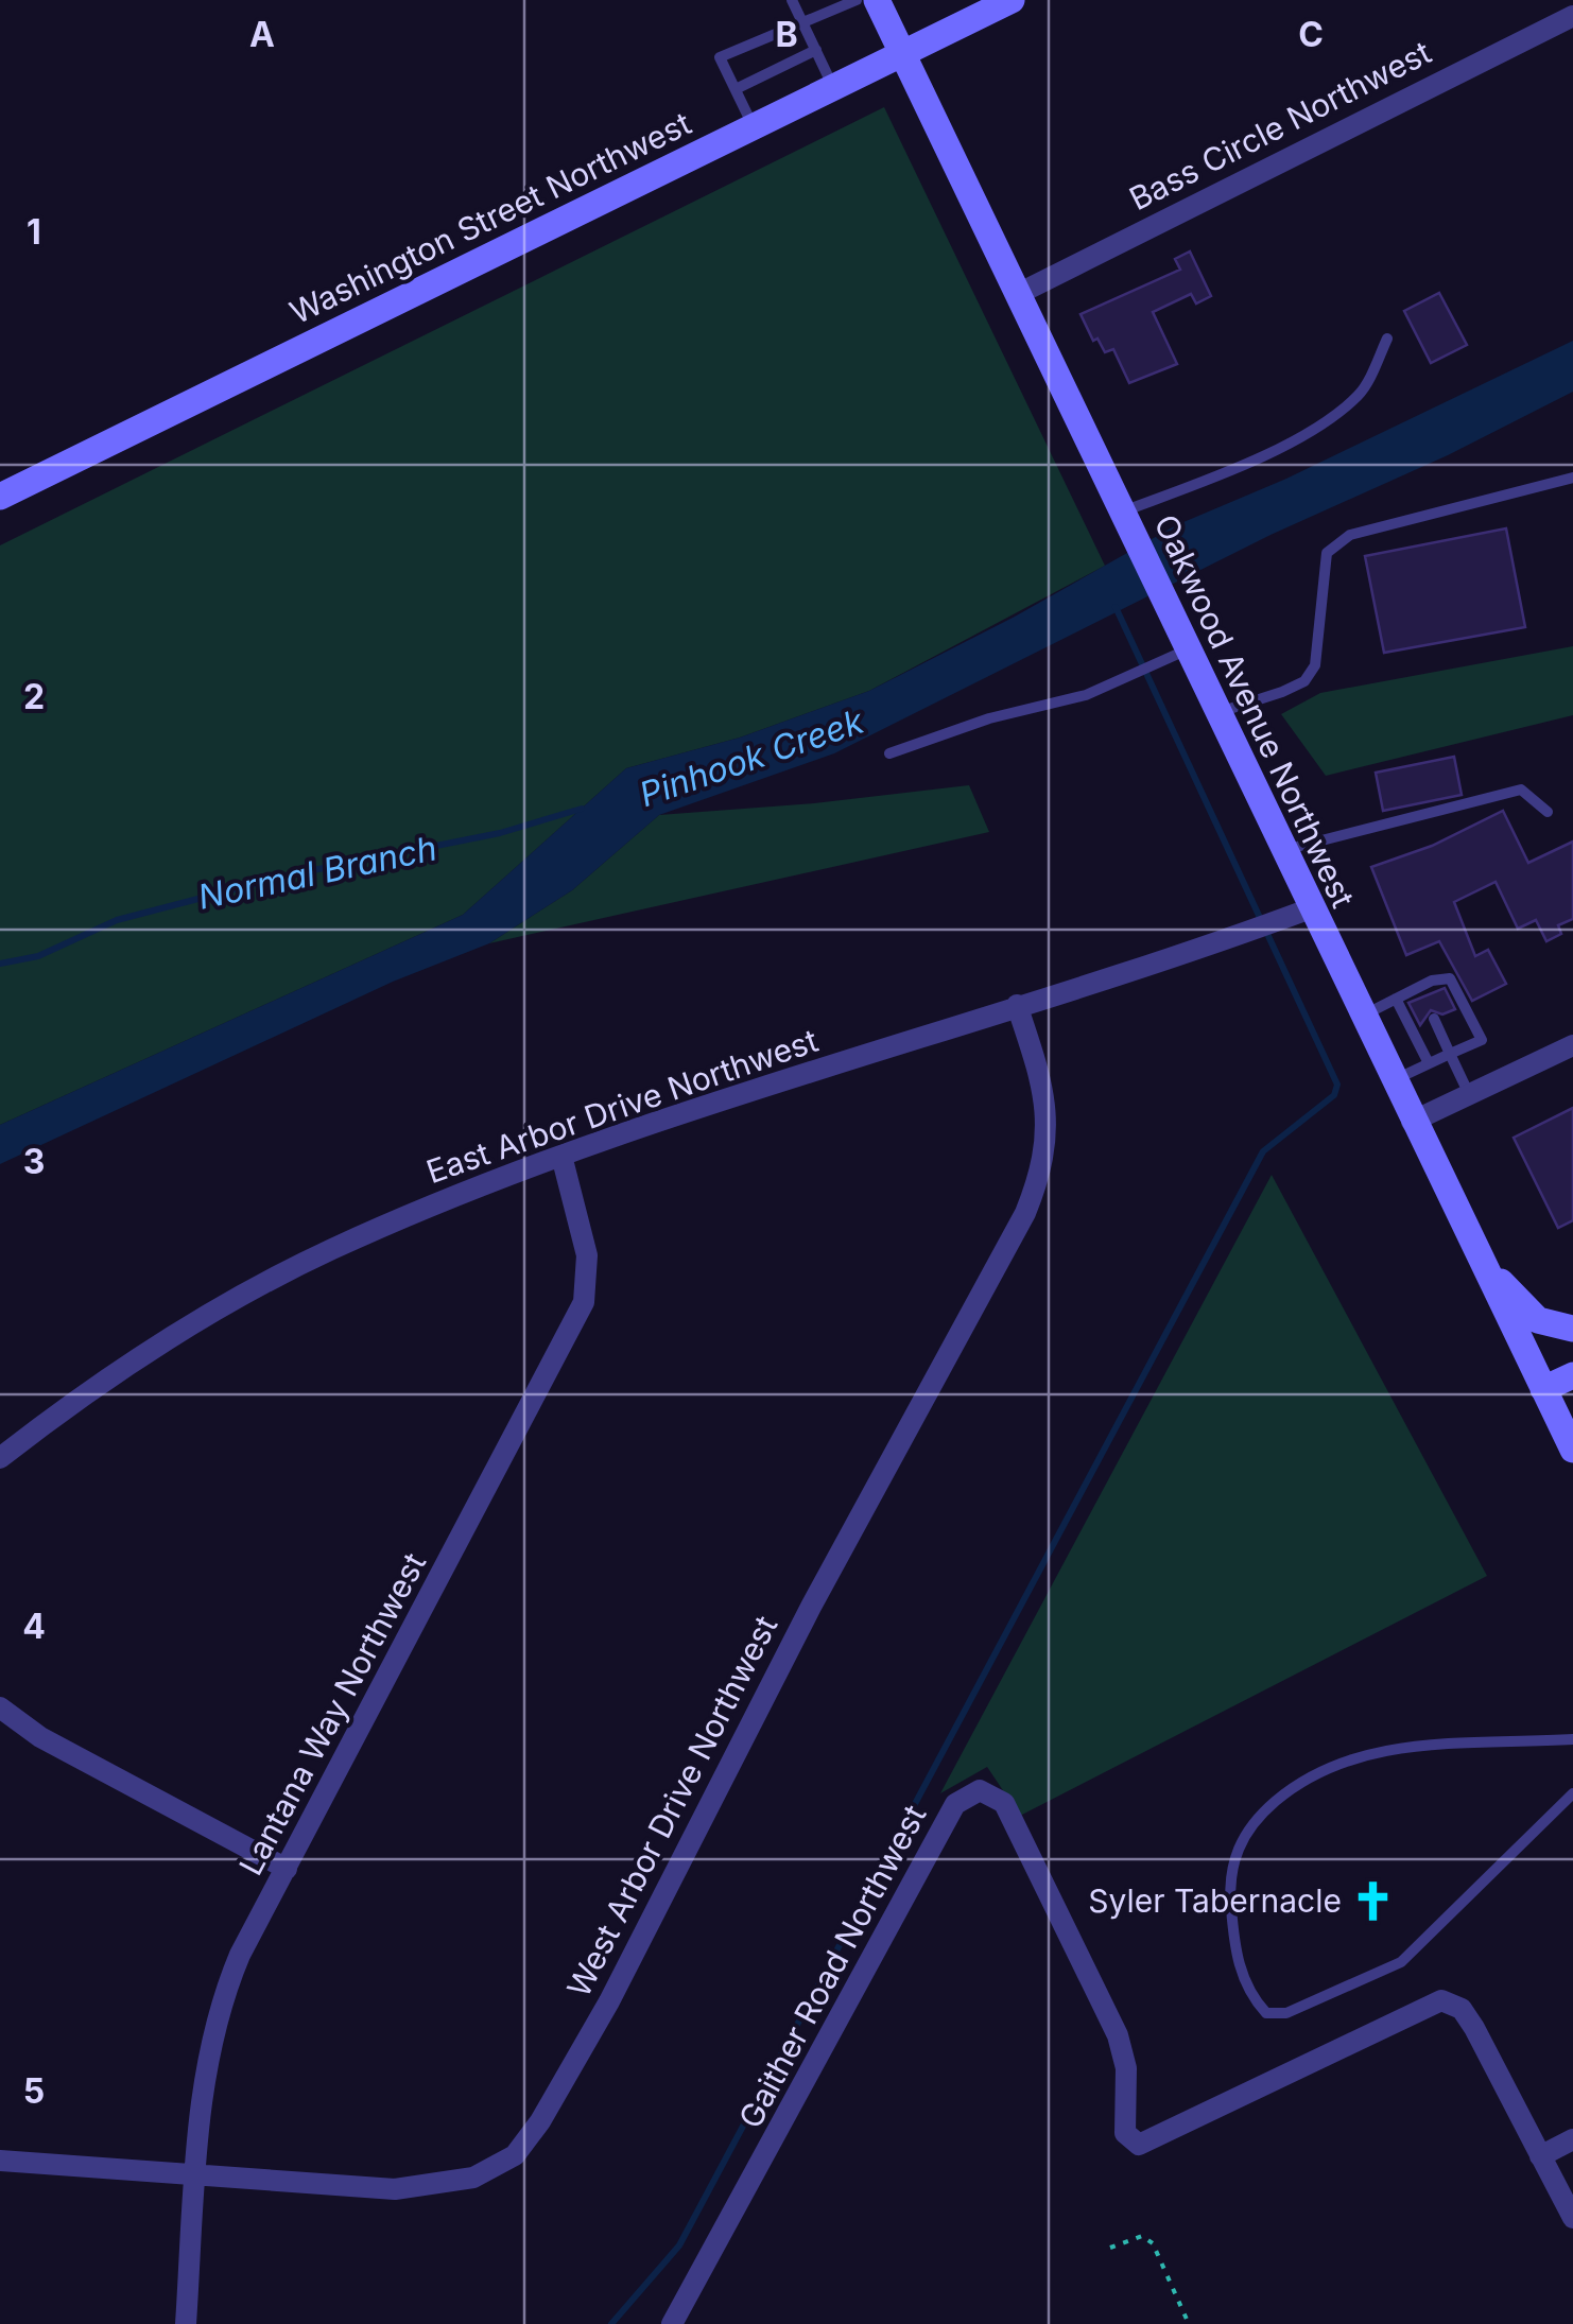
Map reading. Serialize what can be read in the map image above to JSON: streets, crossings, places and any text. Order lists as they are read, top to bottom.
{
  "streets": {
    "street": [
      "Bass Circle Northwest",
      "Washington Street Northwest",
      "Oakwood Avenue Northwest",
      "East Arbor Drive Northwest",
      "Lantana Way Northwest",
      "West Arbor Drive Northwest",
      "Gaither Road Northwest"
    ]
  },
  "crossings": [
    ["Bass Circle Northwest", "Oakwood Avenue Northwest"],
    ["Washington Street Northwest", "Oakwood Avenue Northwest"],
    ["Oakwood Avenue Northwest", "East Arbor Drive Northwest"],
    ["East Arbor Drive Northwest", "Lantana Way Northwest"],
    ["East Arbor Drive Northwest", "West Arbor Drive Northwest"],
    ["Lantana Way Northwest", "West Arbor Drive Northwest"]
  ],
  "water": ["Pinhook Creek", "Normal Branch"],
  "places": {
    "church": ["Syler Tabernacle"]
  },
  "grid": {
    "columns": ["A", "B", "C"],
    "rows": [
      "1",
      "2",
      "3",
      "4",
      "5"
    ]
  }
}
